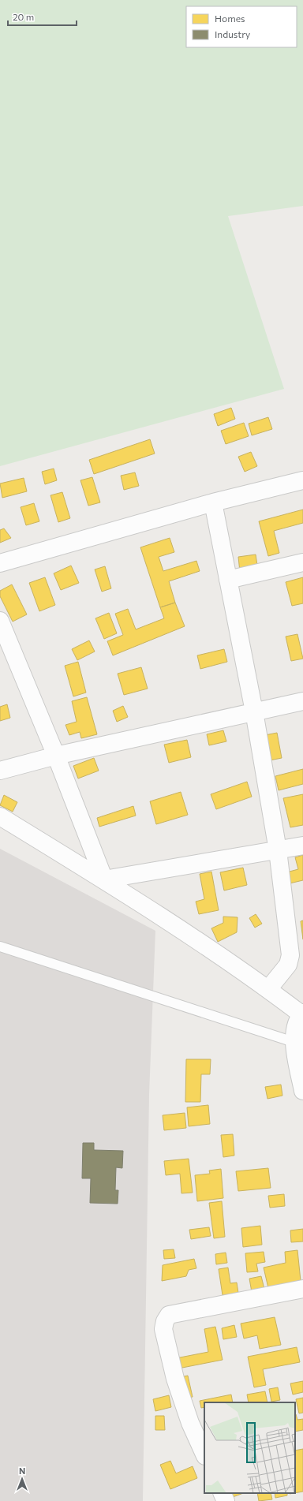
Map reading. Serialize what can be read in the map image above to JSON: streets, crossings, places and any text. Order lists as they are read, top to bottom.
{
  "legend": ["Homes", "Industry"],
  "scale_bar": "20 m",
  "north": "top"
}
